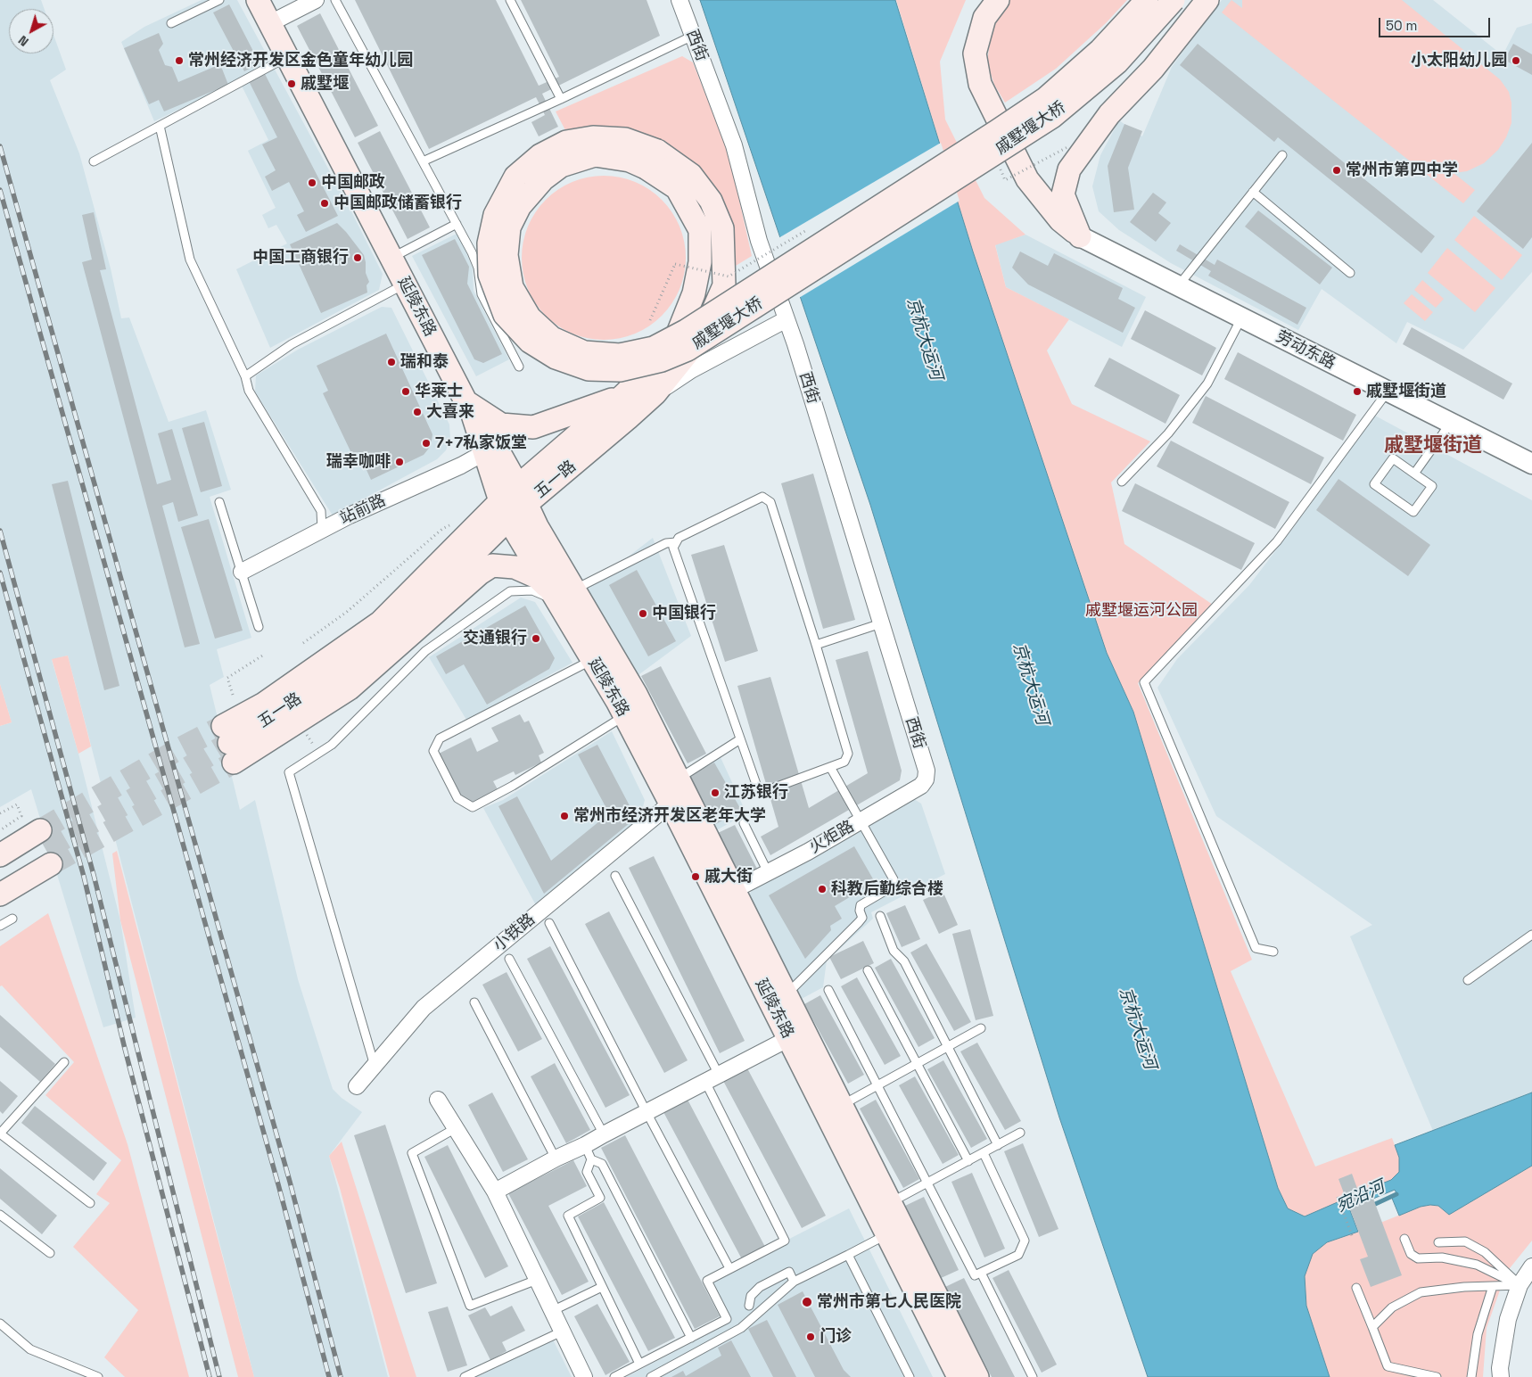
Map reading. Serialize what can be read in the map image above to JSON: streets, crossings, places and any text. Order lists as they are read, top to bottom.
{
  "streets": {
    "main road": ["戚墅堰大桥", "延陵东路", "五一路"],
    "street": [
      "西街",
      "劳动东路",
      "站前路",
      "火炬路",
      "小铁路"
    ]
  },
  "crossings": [
    ["西街", "火炬路"],
    ["戚墅堰大桥", "五一路"],
    ["延陵东路", "五一路"],
    ["延陵东路", "站前路"],
    ["延陵东路", "火炬路"],
    ["延陵东路", "小铁路"]
  ],
  "districts": ["戚墅堰街道"],
  "water": ["京杭大运河", "宛沿河"],
  "parks": ["戚墅堰运河公园"],
  "places": [
    "常州经济开发区金色童年幼儿园",
    "小太阳幼儿园",
    "戚墅堰",
    "常州市第四中学",
    "中国邮政",
    "中国邮政储蓄银行",
    "中国工商银行",
    "瑞和泰",
    "华莱士",
    "戚墅堰街道",
    "大喜来",
    "7+7私家饭堂",
    "瑞幸咖啡",
    "中国银行",
    "交通银行",
    "江苏银行",
    "常州市经济开发区老年大学",
    "戚大街",
    "科教后勤综合楼",
    "常州市第七人民医院",
    "门诊"
  ],
  "scale_bar": "50 m",
  "north": "bottom left"
}
